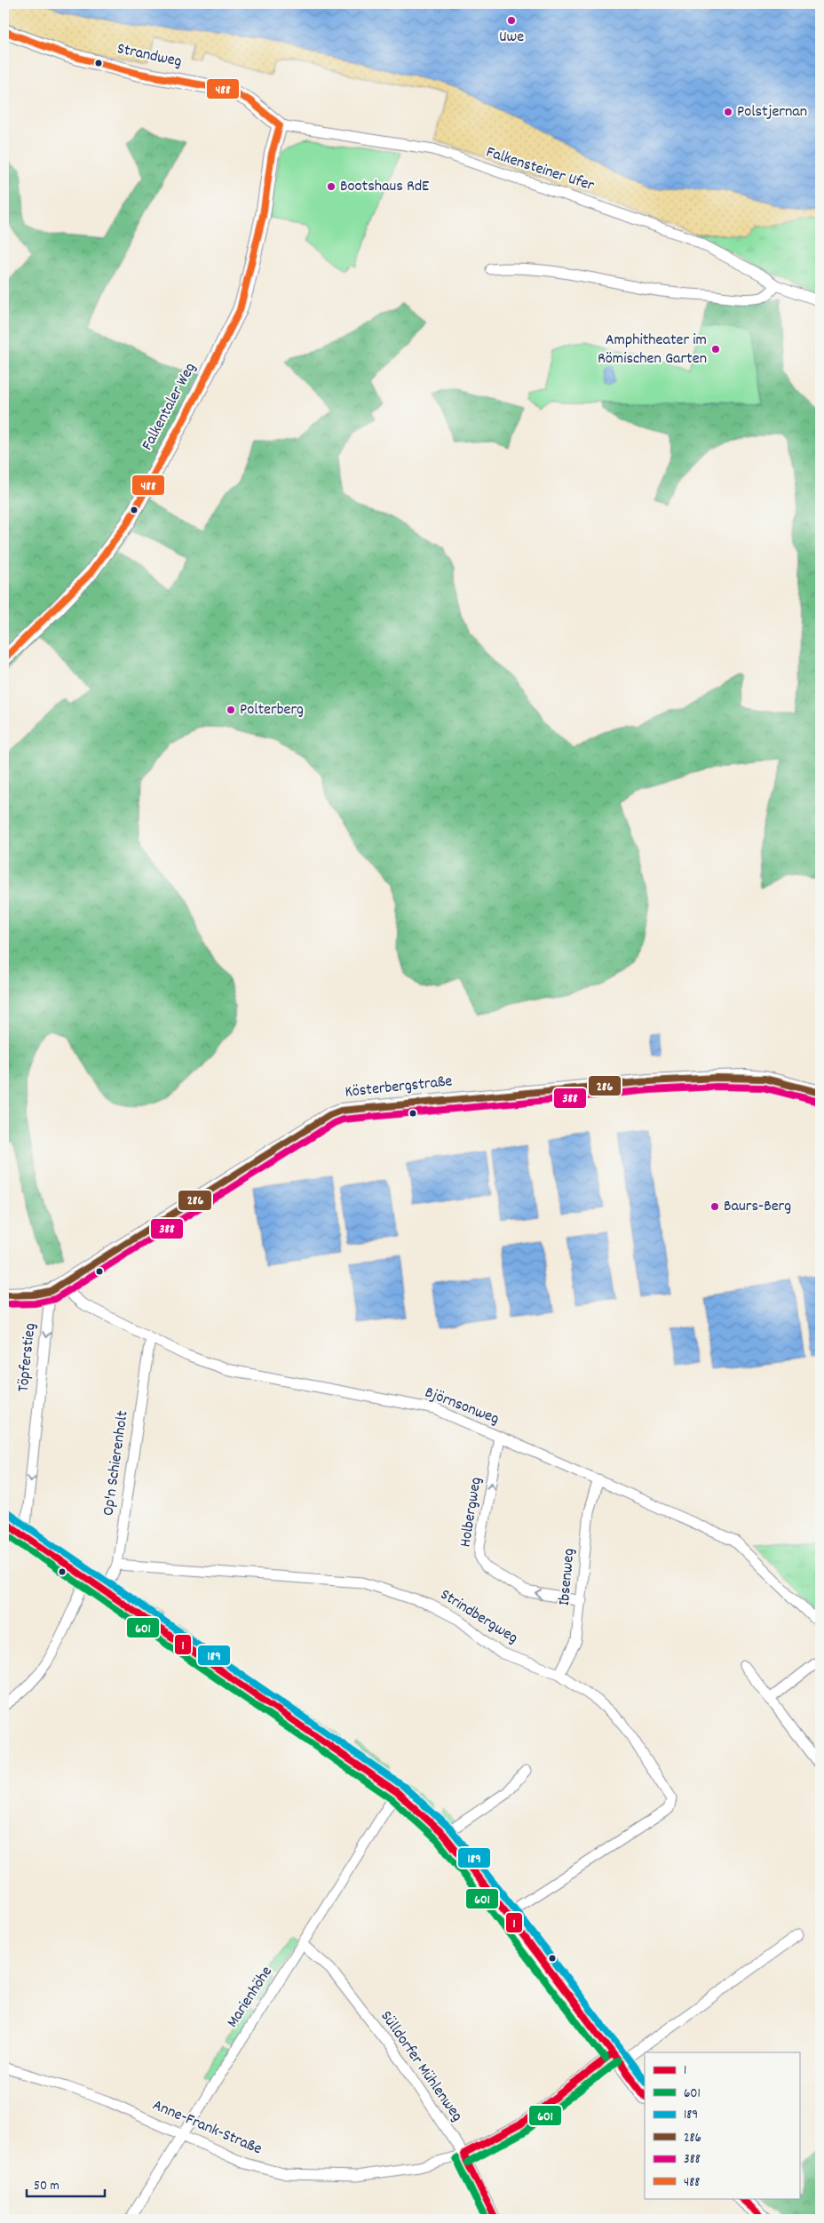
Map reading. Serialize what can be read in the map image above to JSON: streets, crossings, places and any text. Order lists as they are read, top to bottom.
{
  "streets": {
    "street": [
      "Strandweg",
      "Falkensteiner Ufer",
      "Falkentaler Weg",
      "Kösterbergstraße",
      "Töpferstieg",
      "Björnsonweg",
      "Op'n Schierenholt",
      "Holbergweg",
      "Ibsenweg",
      "Strindbergweg",
      "Marienhöhe",
      "Sülldorfer Mühlenweg",
      "Anne-Frank-Straße"
    ]
  },
  "crossings": [
    ["Strandweg", "Falkensteiner Ufer"],
    ["Strandweg", "Falkentaler Weg"],
    ["Falkensteiner Ufer", "Falkentaler Weg"],
    ["Kösterbergstraße", "Töpferstieg"],
    ["Kösterbergstraße", "Björnsonweg"],
    ["Björnsonweg", "Op'n Schierenholt"],
    ["Björnsonweg", "Holbergweg"],
    ["Björnsonweg", "Ibsenweg"],
    ["Op'n Schierenholt", "Strindbergweg"],
    ["Holbergweg", "Ibsenweg"],
    ["Ibsenweg", "Strindbergweg"],
    ["Marienhöhe", "Sülldorfer Mühlenweg"],
    ["Marienhöhe", "Anne-Frank-Straße"],
    ["Sülldorfer Mühlenweg", "Anne-Frank-Straße"]
  ],
  "one_way": ["Töpferstieg"],
  "places": [
    "Uwe",
    "Polstjernan",
    "Bootshaus RdE",
    "Amphitheater im Römischen Garten",
    "Polterberg",
    "Baurs-Berg"
  ],
  "lines": [
    "transit line 488",
    "transit line 286",
    "transit line 388",
    "transit line 189",
    "transit line 1",
    "transit line 601"
  ],
  "legend": [
    "1",
    "601",
    "189",
    "286",
    "388",
    "488"
  ],
  "scale_bar": "50 m"
}
